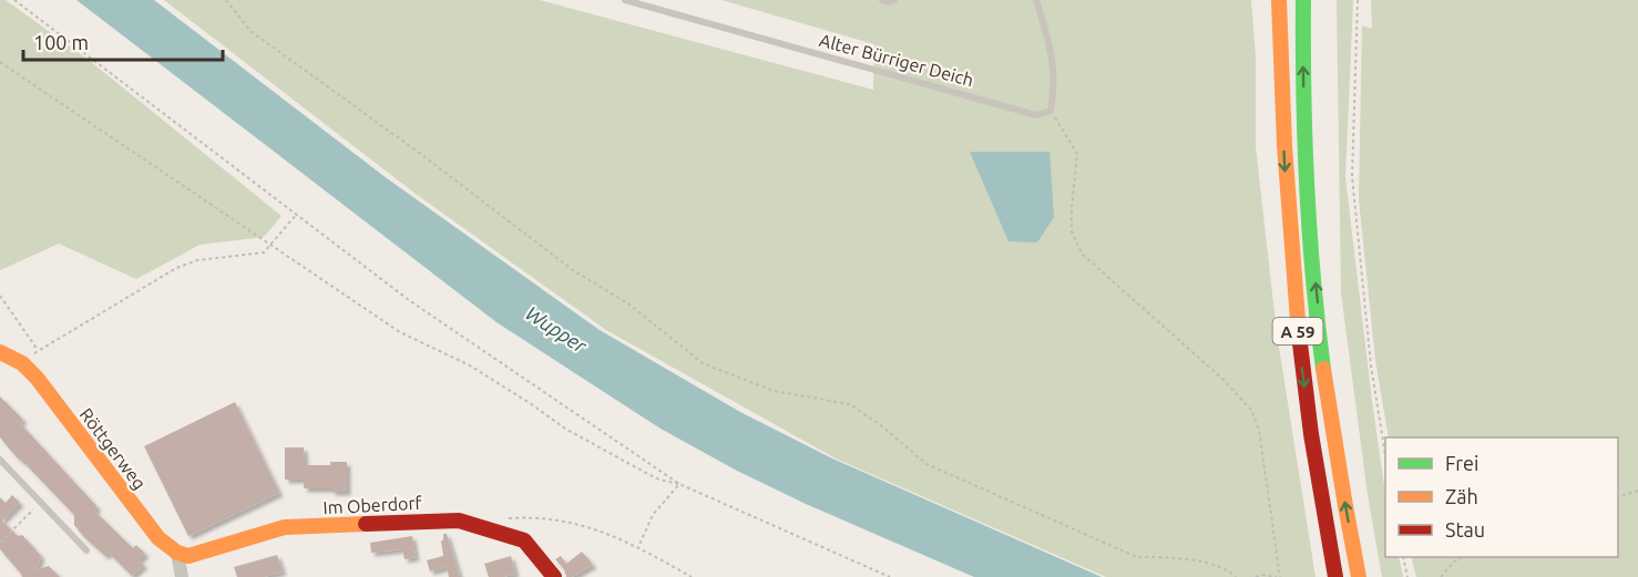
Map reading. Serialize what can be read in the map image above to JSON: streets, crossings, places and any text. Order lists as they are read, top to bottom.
{
  "streets": {
    "main road": ["A 59", "Röttgerweg", "Im Oberdorf"],
    "lane": ["Alter Bürriger Deich"]
  },
  "crossings": [
    ["Röttgerweg", "Im Oberdorf"]
  ],
  "water": ["Wupper"],
  "legend": ["Frei", "Zäh", "Stau"],
  "scale_bar": "100 m"
}
